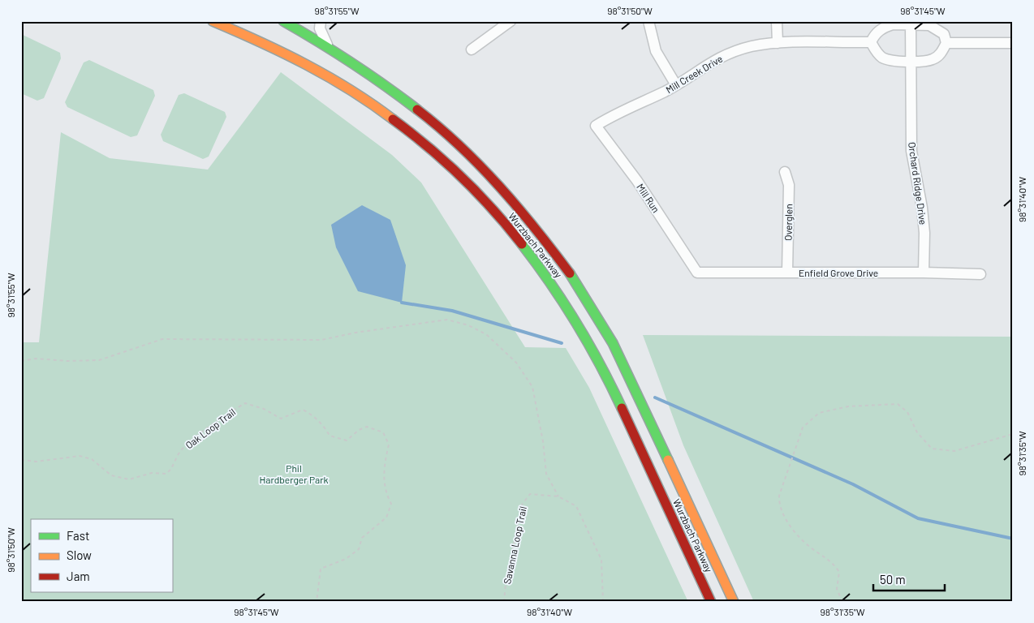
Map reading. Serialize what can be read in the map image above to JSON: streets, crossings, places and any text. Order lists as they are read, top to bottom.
{
  "streets": {
    "highway": ["Wurzbach Parkway"],
    "street": [
      "Mill Creek Drive",
      "Orchard Ridge Drive",
      "Mill Run",
      "Overglen",
      "Enfield Grove Drive"
    ],
    "path": ["Oak Loop Trail", "Savanna Loop Trail"]
  },
  "crossings": [
    ["Mill Creek Drive", "Mill Run"],
    ["Orchard Ridge Drive", "Enfield Grove Drive"],
    ["Mill Run", "Enfield Grove Drive"],
    ["Overglen", "Enfield Grove Drive"]
  ],
  "parks": ["Phil Hardberger Park"],
  "legend": ["Fast", "Slow", "Jam"],
  "scale_bar": "50 m",
  "coordinates": [
    "98°31'55\"W",
    "98°31'50\"W",
    "98°31'45\"W",
    "98°31'40\"W",
    "98°31'35\"W"
  ]
}
